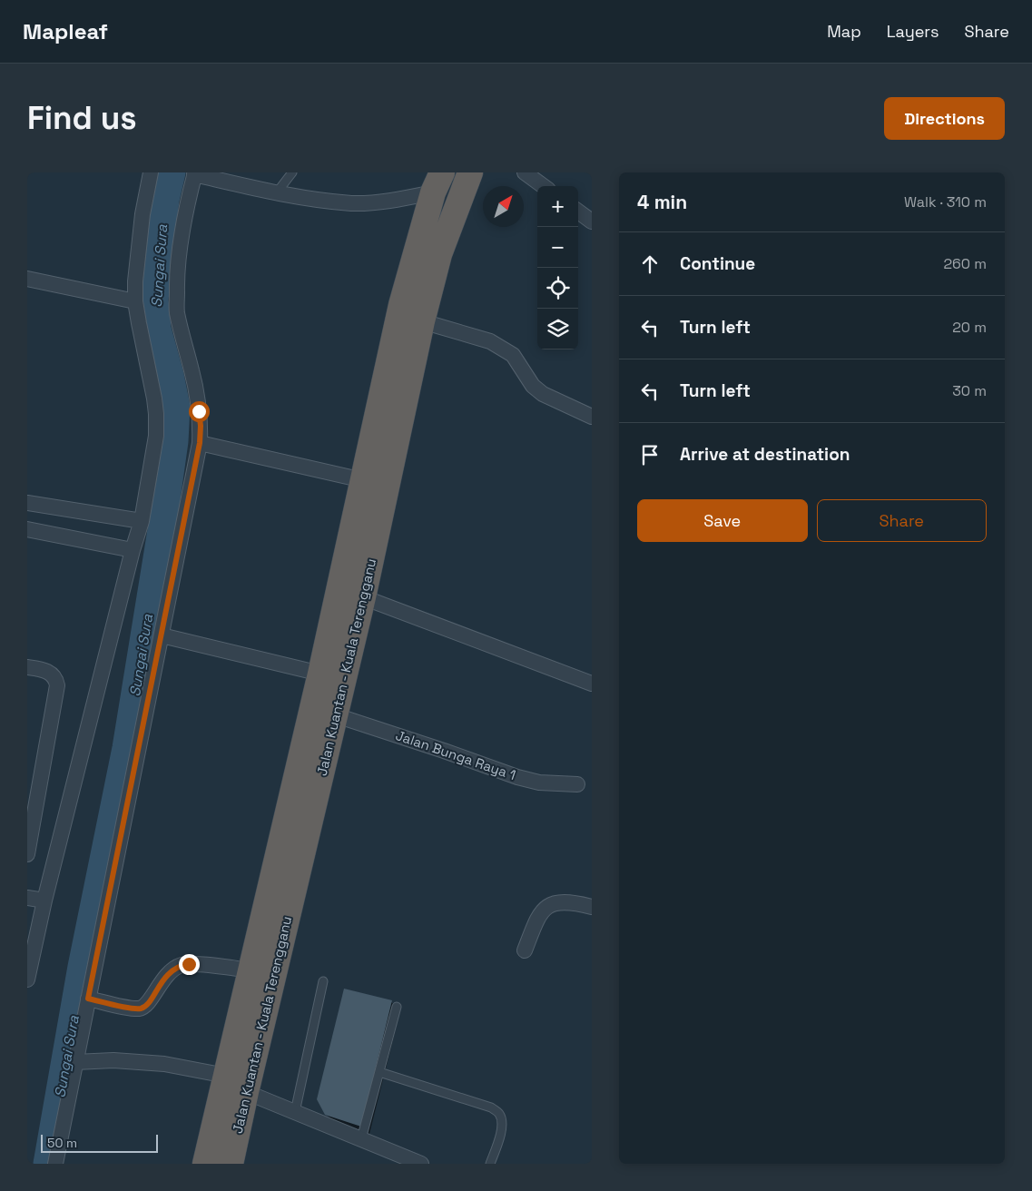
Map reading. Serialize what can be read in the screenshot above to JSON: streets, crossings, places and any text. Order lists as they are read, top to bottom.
{
  "streets": {
    "highway": ["Jalan Kuantan - Kuala Terengganu"],
    "street": ["Jalan Bunga Raya 1"]
  },
  "crossings": [
    ["Jalan Kuantan - Kuala Terengganu", "Jalan Bunga Raya 1"]
  ],
  "water": ["Sungai Sura"],
  "scale_bar": "50 m",
  "north": "top right",
  "page": {
    "header": "Mapleaf",
    "nav": ["Map", "Layers", "Share"],
    "buttons": [
      "Directions",
      ["Save", "Share"]
    ],
    "title": "Find us",
    "heading": ["4 min", "Walk · 310 m"],
    "map_buttons": ["+", "−"],
    "list": [
      ["Continue", "260 m"],
      ["Turn left", "20 m"],
      ["Turn left", "30 m"],
      "Arrive at destination"
    ],
    "scale": "50 m"
  }
}
